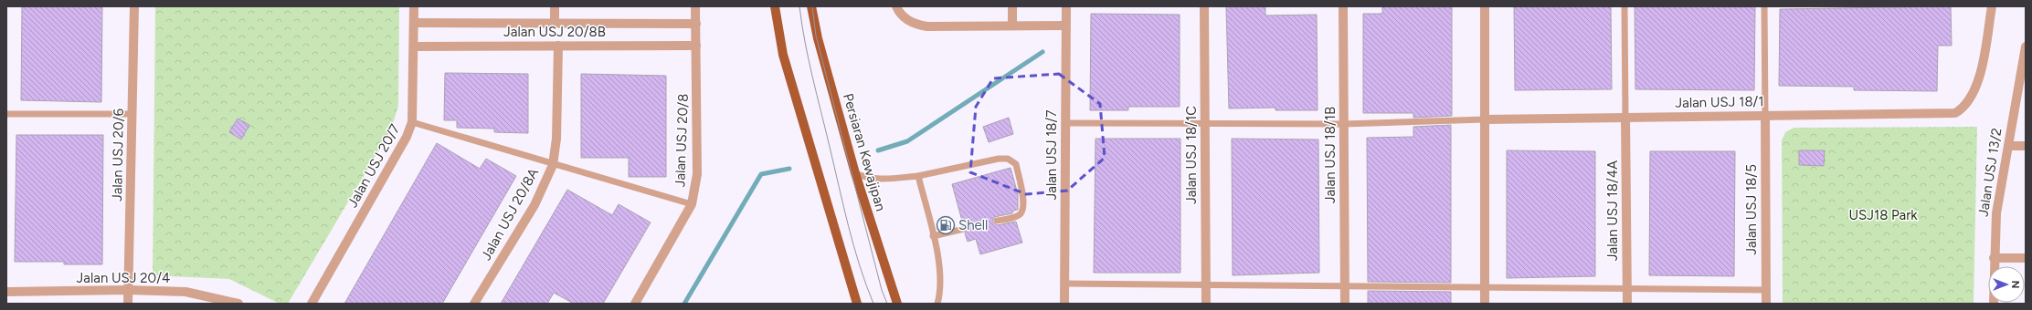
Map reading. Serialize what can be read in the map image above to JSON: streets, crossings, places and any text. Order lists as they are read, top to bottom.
{
  "streets": {
    "main road": ["Persiaran Kewajipan"],
    "street": [
      "Jalan USJ 20/8B",
      "Jalan USJ 18/1",
      "Jalan USJ 20/8",
      "Jalan USJ 20/6",
      "Jalan USJ 18/7",
      "Jalan USJ 18/1C",
      "Jalan USJ 18/1B",
      "Jalan USJ 20/7",
      "Jalan USJ 13/2",
      "Jalan USJ 18/5",
      "Jalan USJ 18/4A",
      "Jalan USJ 20/8A",
      "Jalan USJ 20/4"
    ]
  },
  "crossings": [
    ["Jalan USJ 20/8B", "Jalan USJ 20/8"],
    ["Jalan USJ 20/8B", "Jalan USJ 20/7"],
    ["Jalan USJ 20/8B", "Jalan USJ 20/8A"],
    ["Jalan USJ 18/1", "Jalan USJ 18/5"],
    ["Jalan USJ 18/1", "Jalan USJ 18/4A"],
    ["Jalan USJ 20/6", "Jalan USJ 20/4"]
  ],
  "parks": ["USJ18 Park"],
  "places": {
    "fuel station": ["Shell"]
  },
  "north": "right"
}
